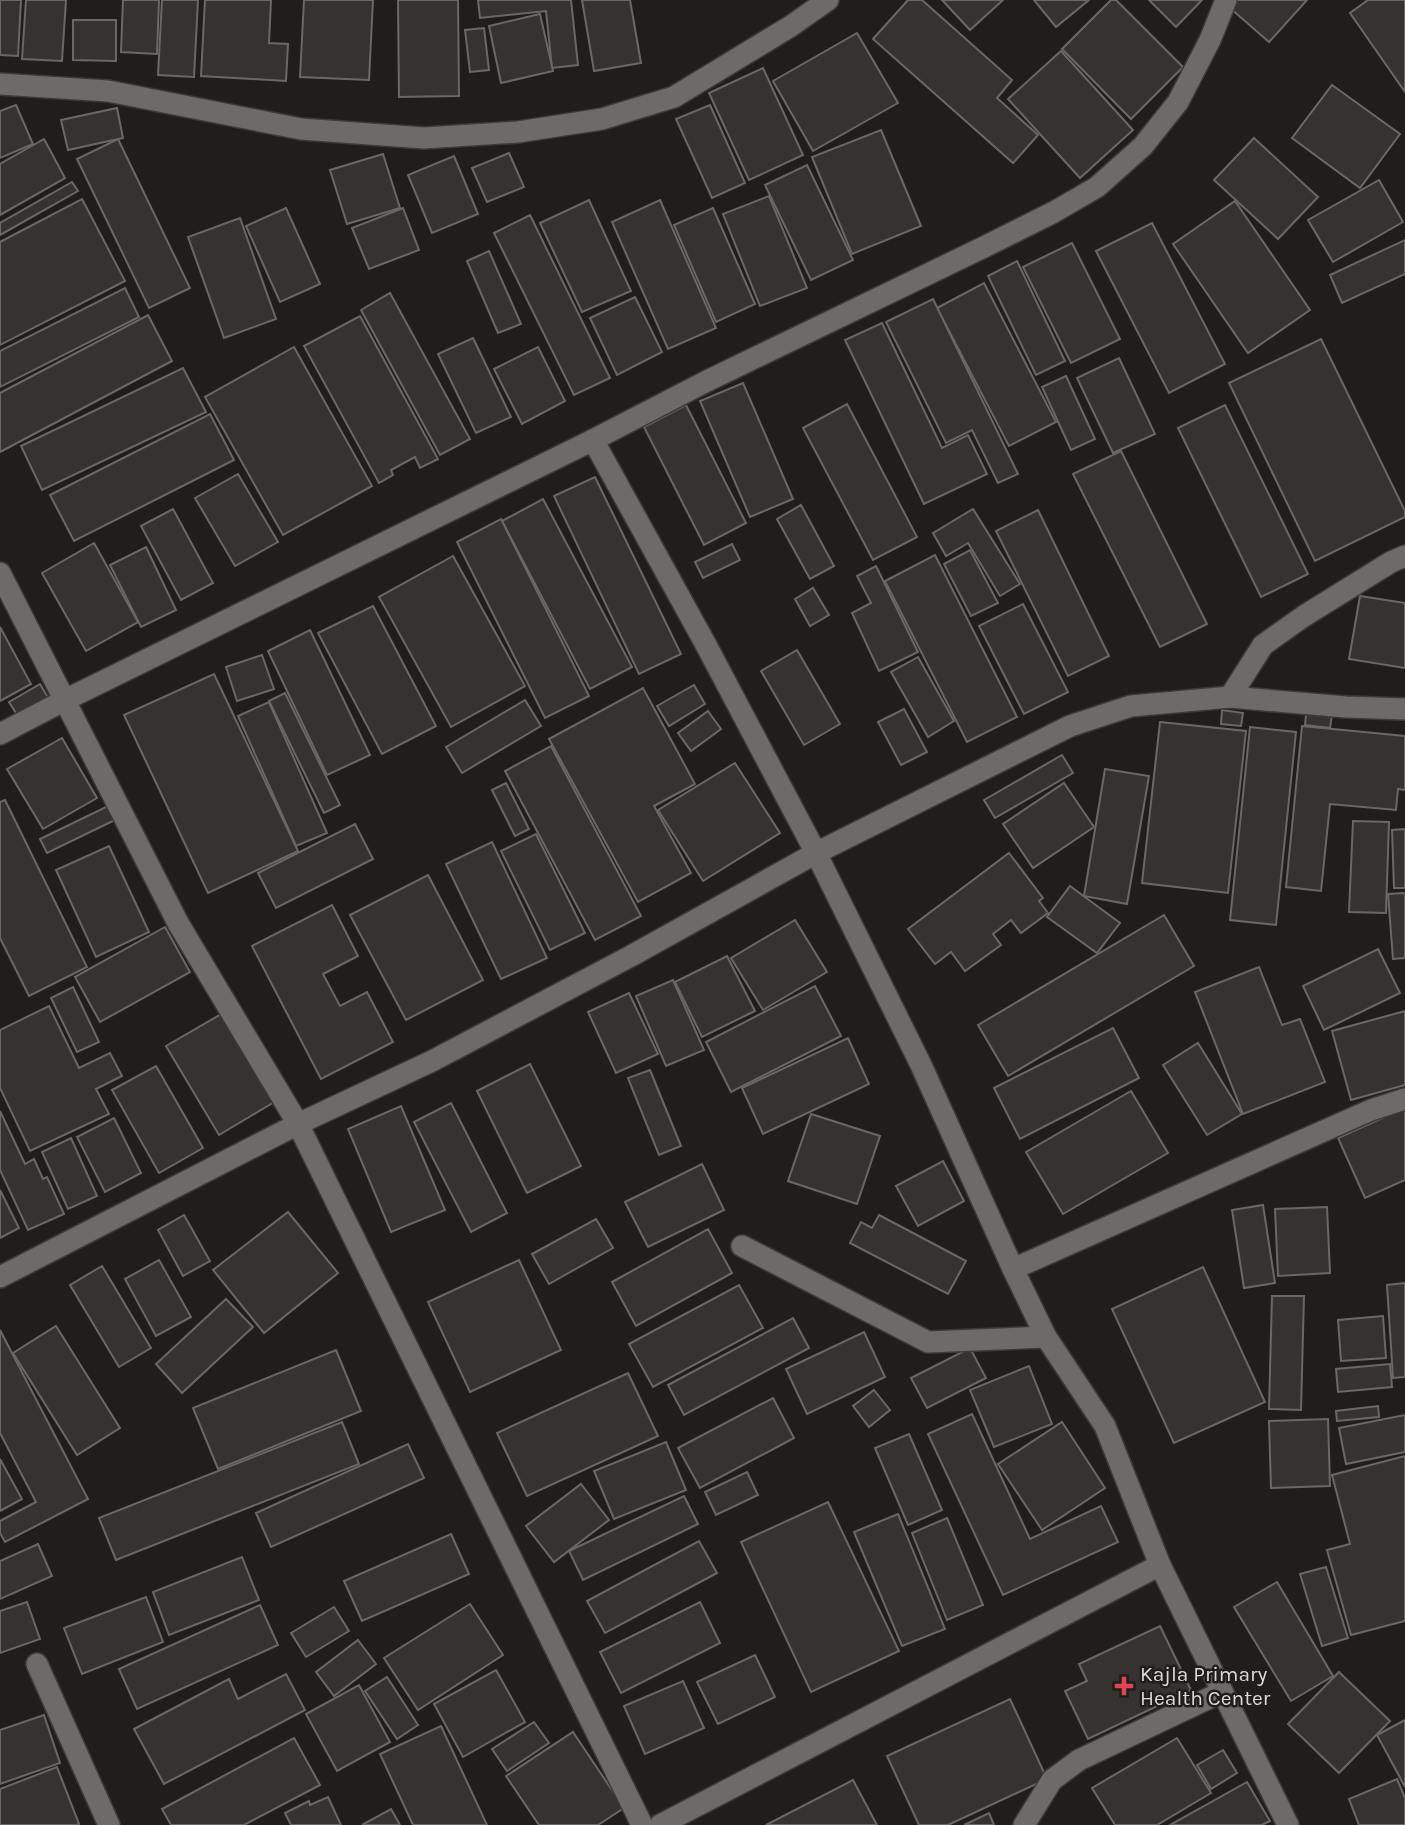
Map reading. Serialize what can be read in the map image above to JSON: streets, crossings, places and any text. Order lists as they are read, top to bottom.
{
  "places": {
    "health": ["Kajla Primary Health Center"]
  }
}
